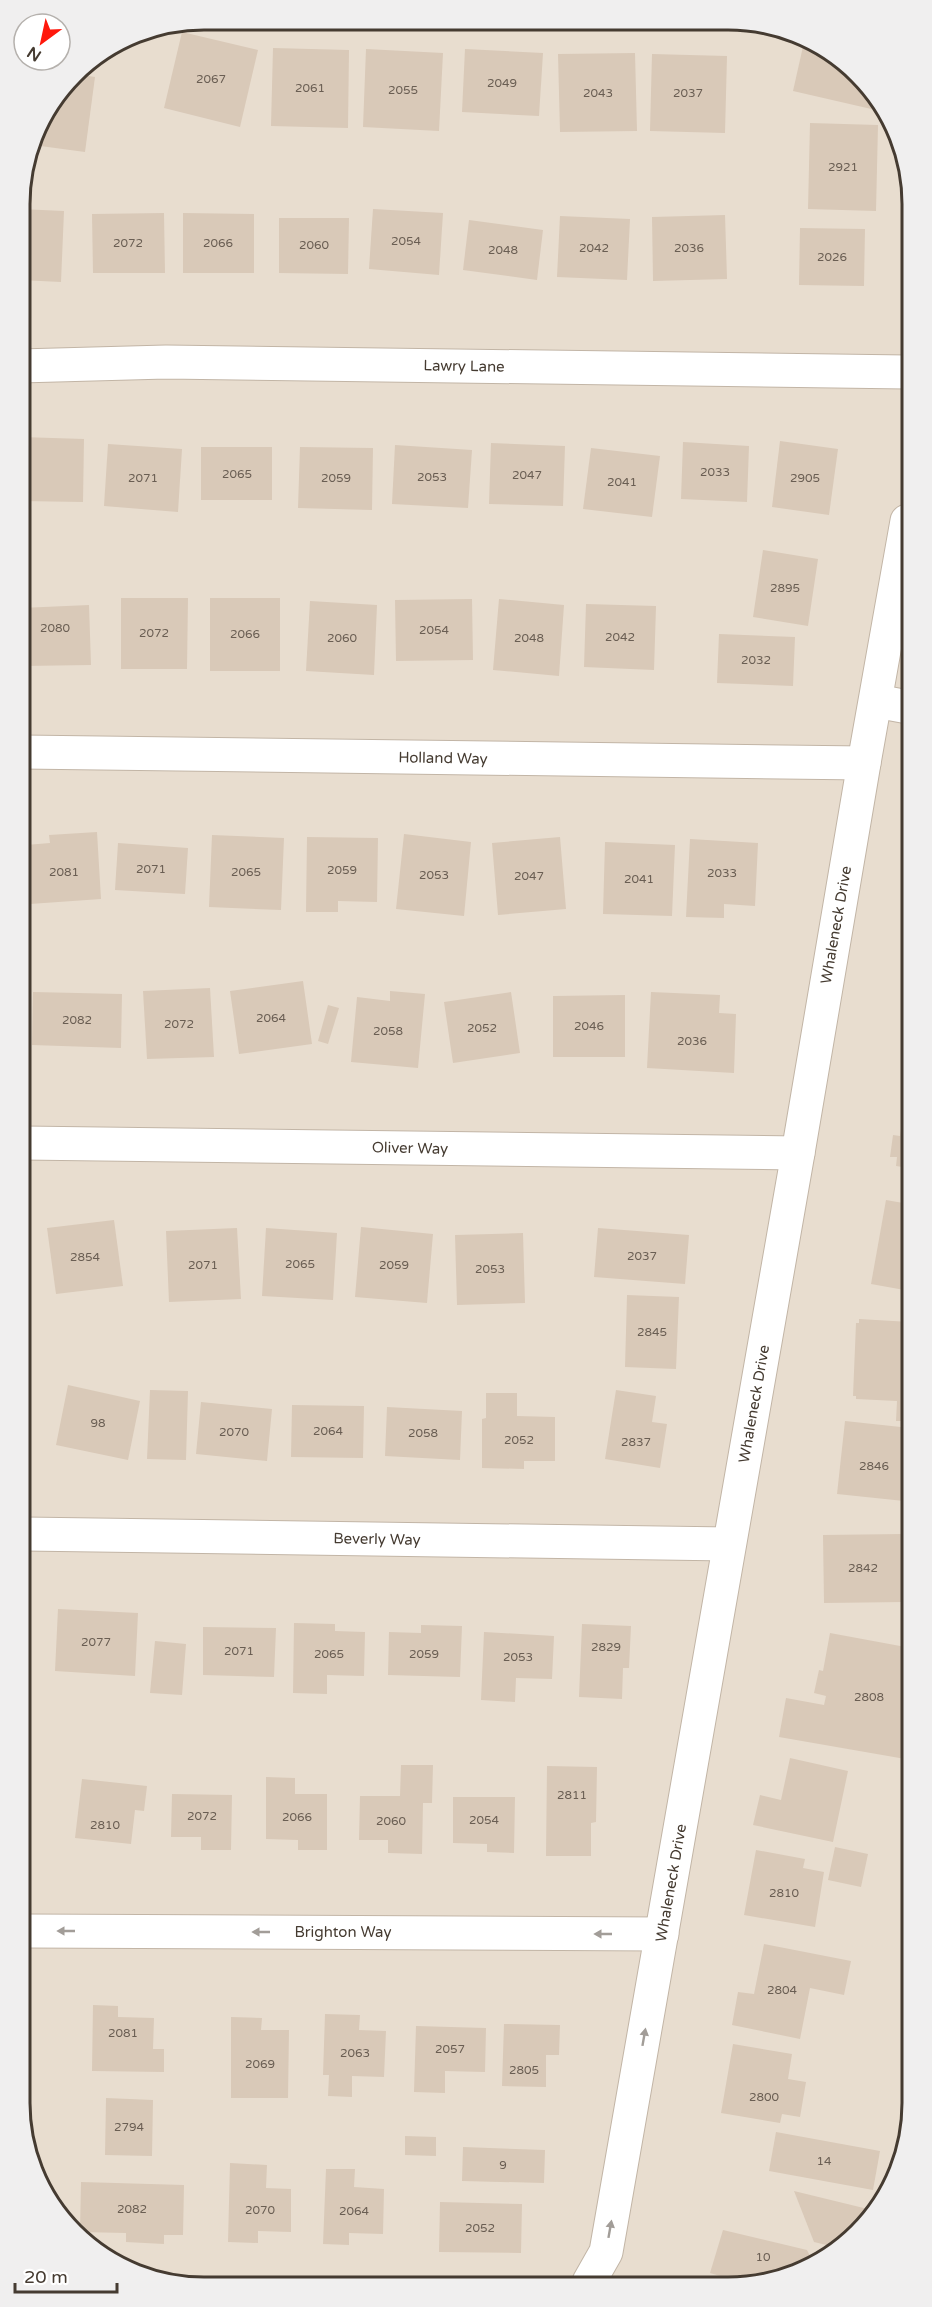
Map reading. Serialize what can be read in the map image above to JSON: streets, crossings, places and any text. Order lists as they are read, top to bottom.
{
  "streets": {
    "street": [
      "Lawry Lane",
      "Holland Way",
      "Whaleneck Drive",
      "Oliver Way",
      "Beverly Way",
      "Brighton Way"
    ]
  },
  "crossings": [
    ["Holland Way", "Whaleneck Drive"],
    ["Whaleneck Drive", "Oliver Way"],
    ["Whaleneck Drive", "Beverly Way"],
    ["Whaleneck Drive", "Brighton Way"]
  ],
  "one_way": ["Brighton Way"],
  "house_numbers": [
    "2067",
    "2049",
    "2061",
    "2055",
    "2043",
    "2037",
    "2921",
    "2054",
    "2072",
    "2066",
    "2060",
    "2042",
    "2036",
    "2048",
    "2026",
    "2033",
    "2065",
    "2047",
    "2053",
    "2071",
    "2059",
    "2905",
    "2041",
    "2895",
    "2080",
    "2054",
    "2072",
    "2066",
    "2042",
    "2060",
    "2048",
    "2032",
    "2071",
    "2059",
    "2081",
    "2065",
    "2033",
    "2053",
    "2047",
    "2041",
    "2064",
    "2082",
    "2072",
    "2046",
    "2052",
    "2058",
    "2036",
    "2037",
    "2854",
    "2065",
    "2071",
    "2059",
    "2053",
    "2845",
    "98",
    "2064",
    "2070",
    "2058",
    "2052",
    "2837",
    "2846",
    "2842",
    "2077",
    "2829",
    "2071",
    "2065",
    "2059",
    "2053",
    "2808",
    "2811",
    "2072",
    "2066",
    "2054",
    "2060",
    "2810",
    "2810",
    "2804",
    "2081",
    "2057",
    "2063",
    "2069",
    "2805",
    "2800",
    "2794",
    "14",
    "9",
    "2082",
    "2070",
    "2064",
    "2052",
    "10"
  ],
  "scale_bar": "20 m",
  "north": "bottom left"
}
